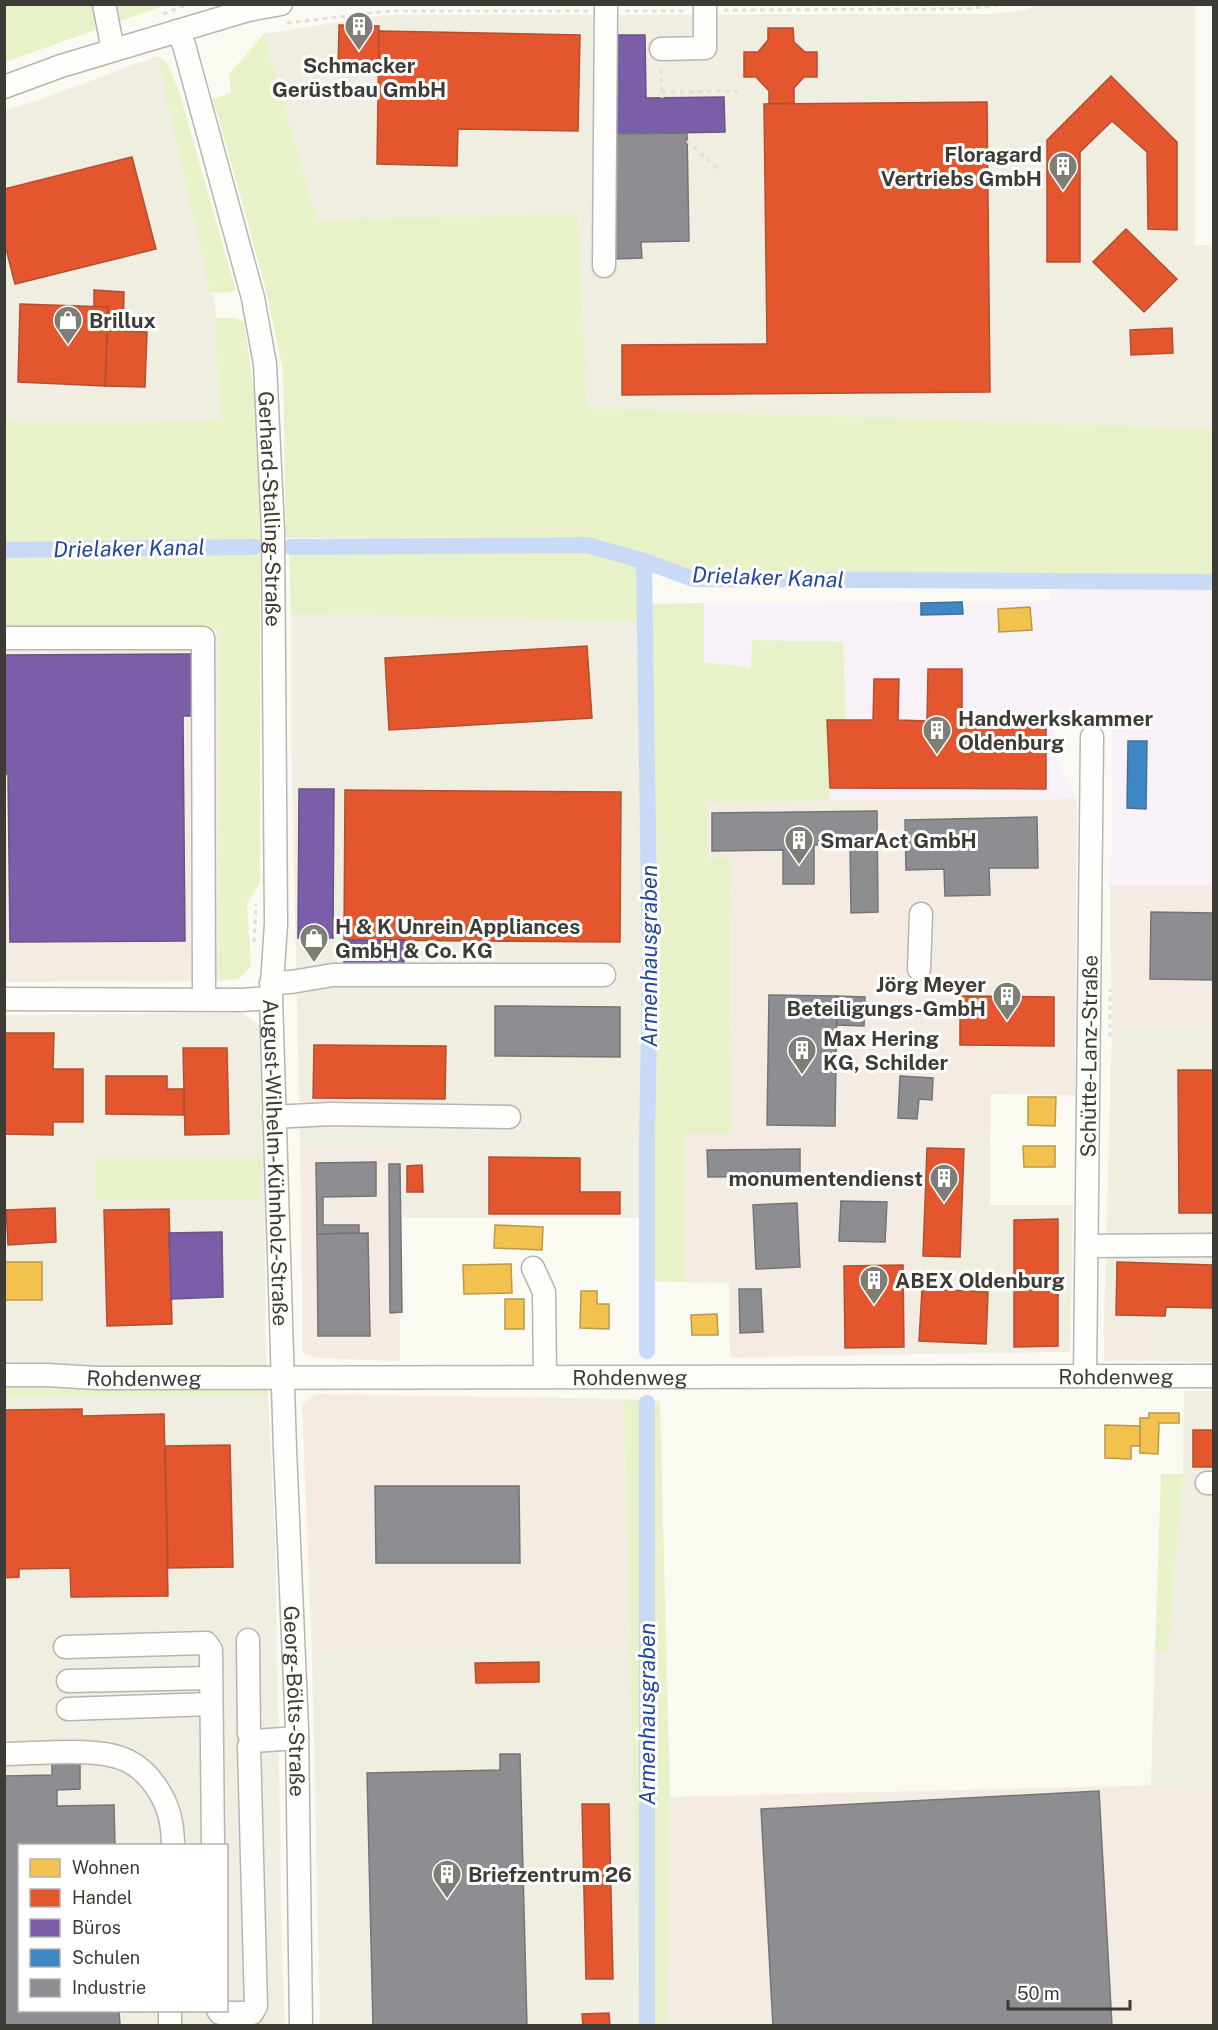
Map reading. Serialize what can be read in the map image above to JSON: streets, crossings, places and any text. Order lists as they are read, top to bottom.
{
  "streets": {
    "street": [
      "Gerhard-Stalling-Straße",
      "Schütte-Lanz-Straße",
      "August-Wilhelm-Kühnholz-Straße",
      "Rohdenweg",
      "Georg-Bölts-Straße"
    ]
  },
  "crossings": [
    ["Gerhard-Stalling-Straße", "August-Wilhelm-Kühnholz-Straße"],
    ["Schütte-Lanz-Straße", "Rohdenweg"],
    ["August-Wilhelm-Kühnholz-Straße", "Rohdenweg"],
    ["August-Wilhelm-Kühnholz-Straße", "Georg-Bölts-Straße"],
    ["Rohdenweg", "Georg-Bölts-Straße"]
  ],
  "water": ["Drielaker Kanal", "Armenhausgraben"],
  "places": {
    "building": [
      "Schmacker Gerüstbau GmbH",
      "Floragard Vertriebs GmbH",
      "Handwerkskammer Oldenburg",
      "SmarAct GmbH",
      "Jörg Meyer Beteiligungs-GmbH",
      "Max Hering KG, Schilder",
      "monumentendienst",
      "ABEX Oldenburg",
      "Briefzentrum 26"
    ],
    "shop": ["Brillux", "H & K Unrein Appliances GmbH & Co. KG"]
  },
  "legend": [
    "Wohnen",
    "Handel",
    "Büros",
    "Schulen",
    "Industrie"
  ],
  "scale_bar": "50 m"
}
